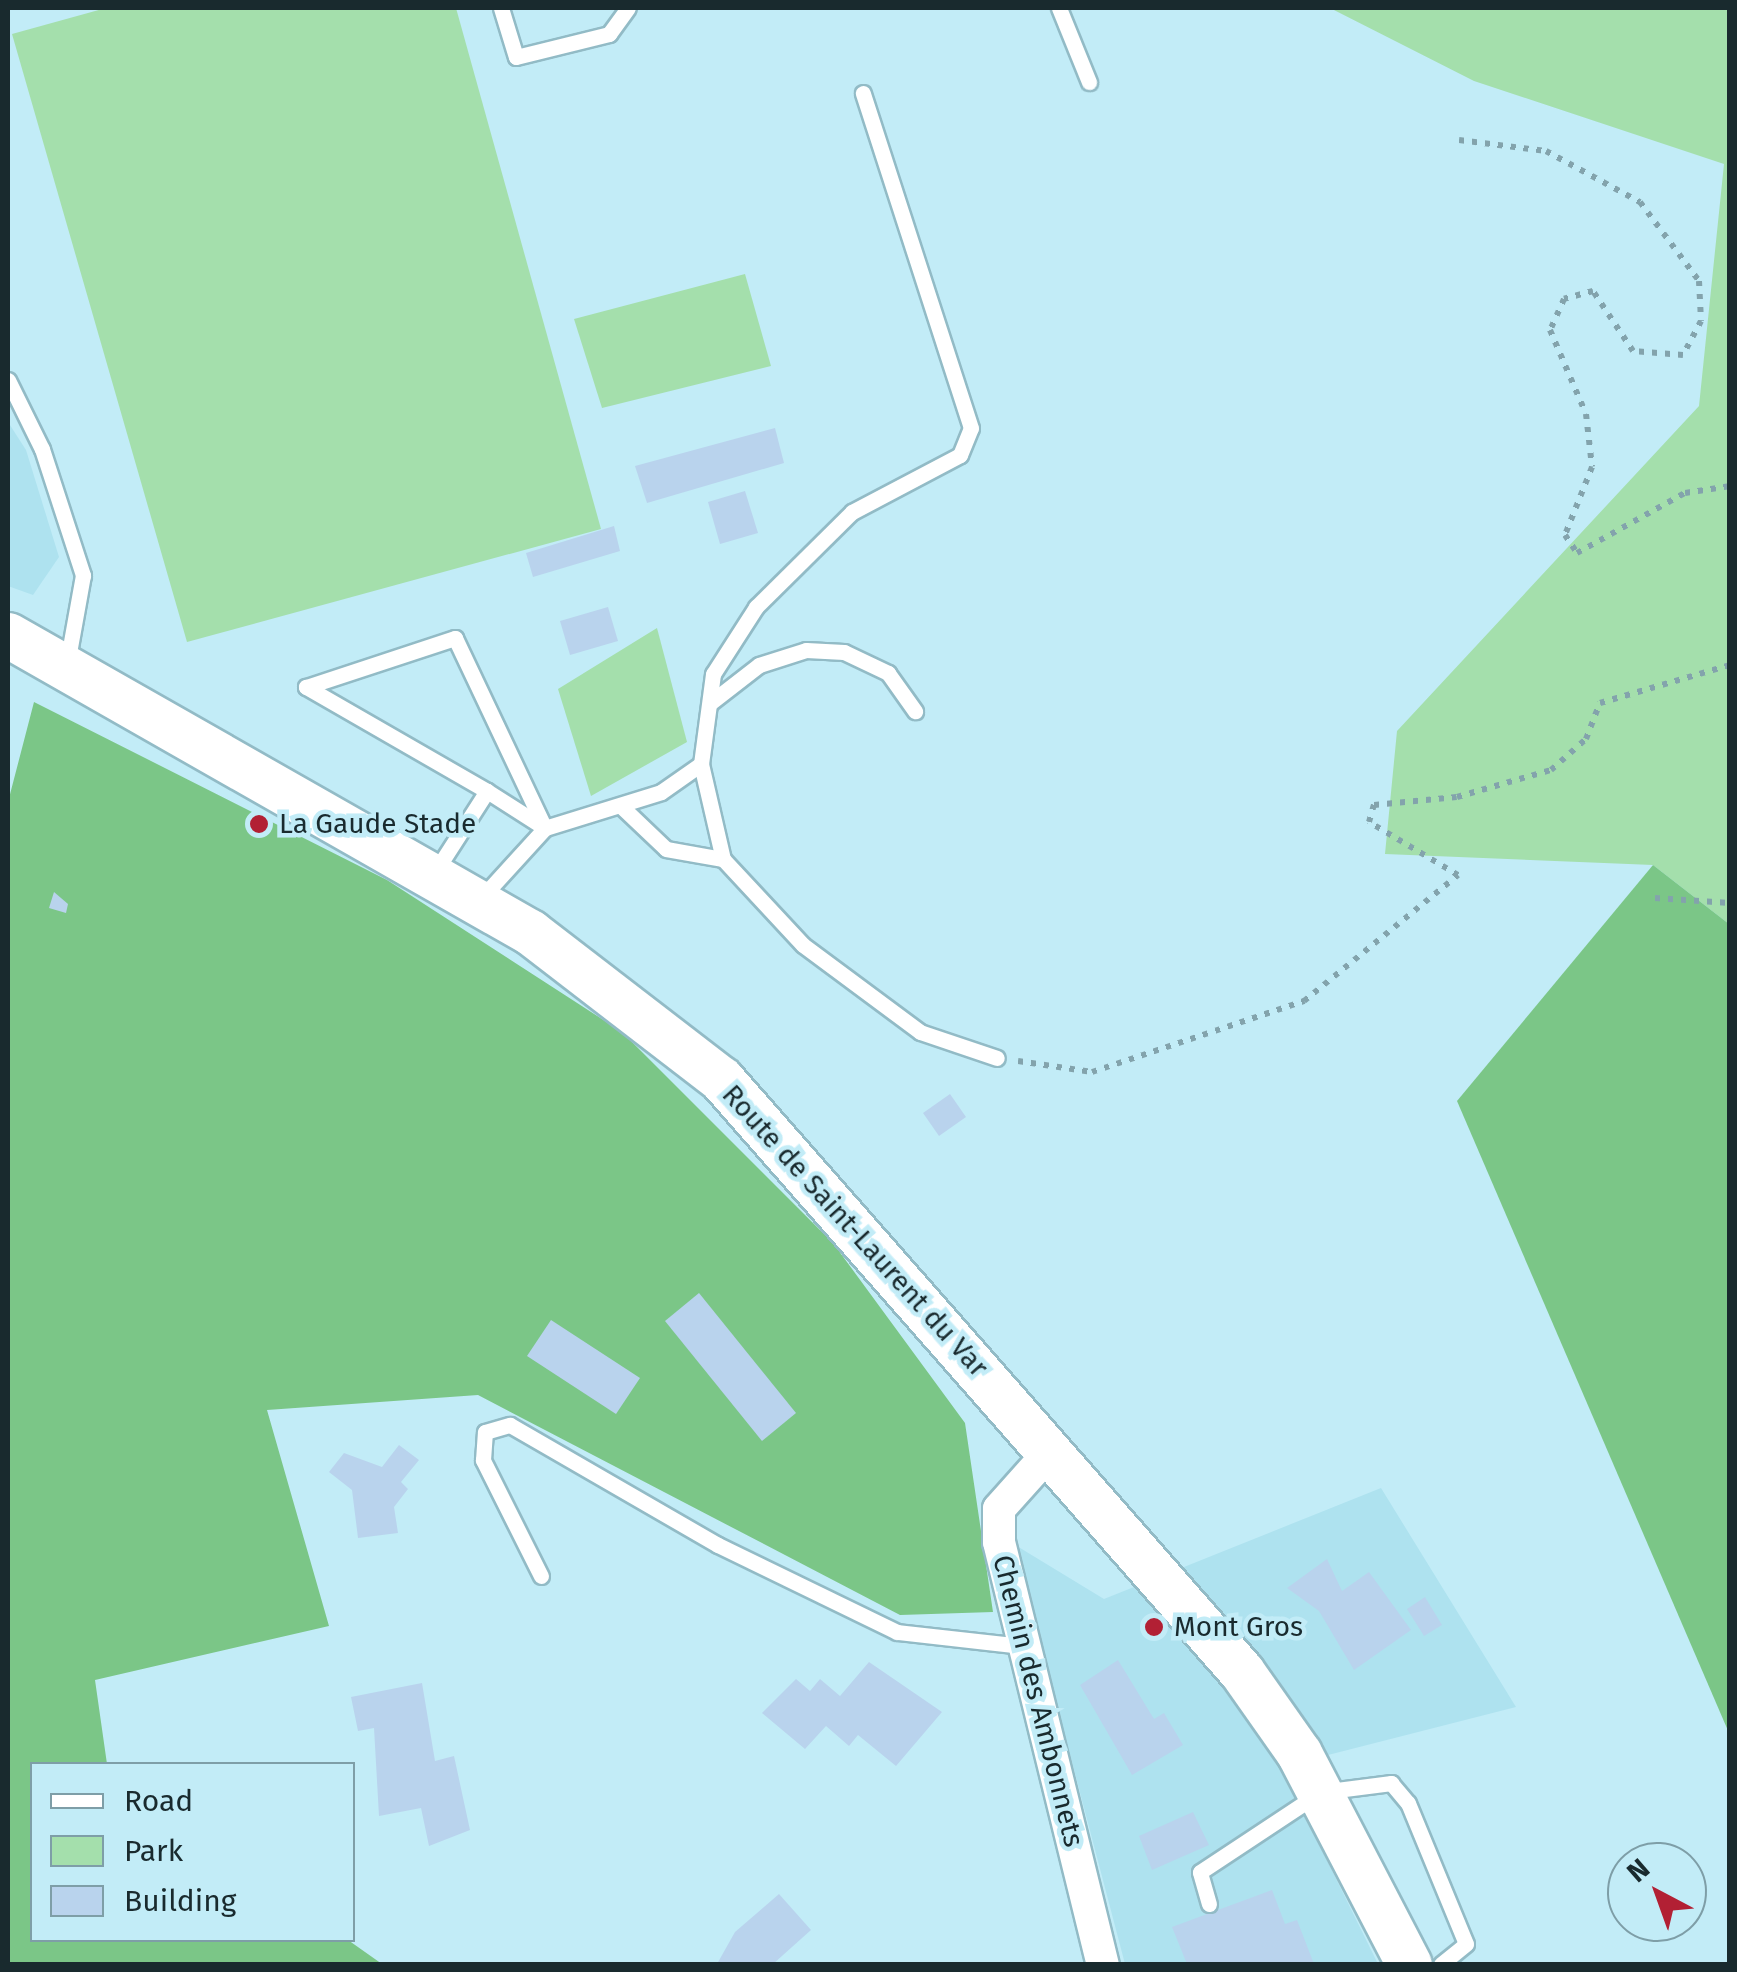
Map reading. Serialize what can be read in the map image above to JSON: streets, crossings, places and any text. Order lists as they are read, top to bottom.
{
  "streets": {
    "main road": ["Route de Saint-Laurent du Var"],
    "street": ["Chemin des Ambonnets"]
  },
  "crossings": [
    ["Route de Saint-Laurent du Var", "Chemin des Ambonnets"]
  ],
  "places": ["La Gaude Stade", "Mont Gros"],
  "legend": ["Road", "Park", "Building"],
  "north": "top left"
}
